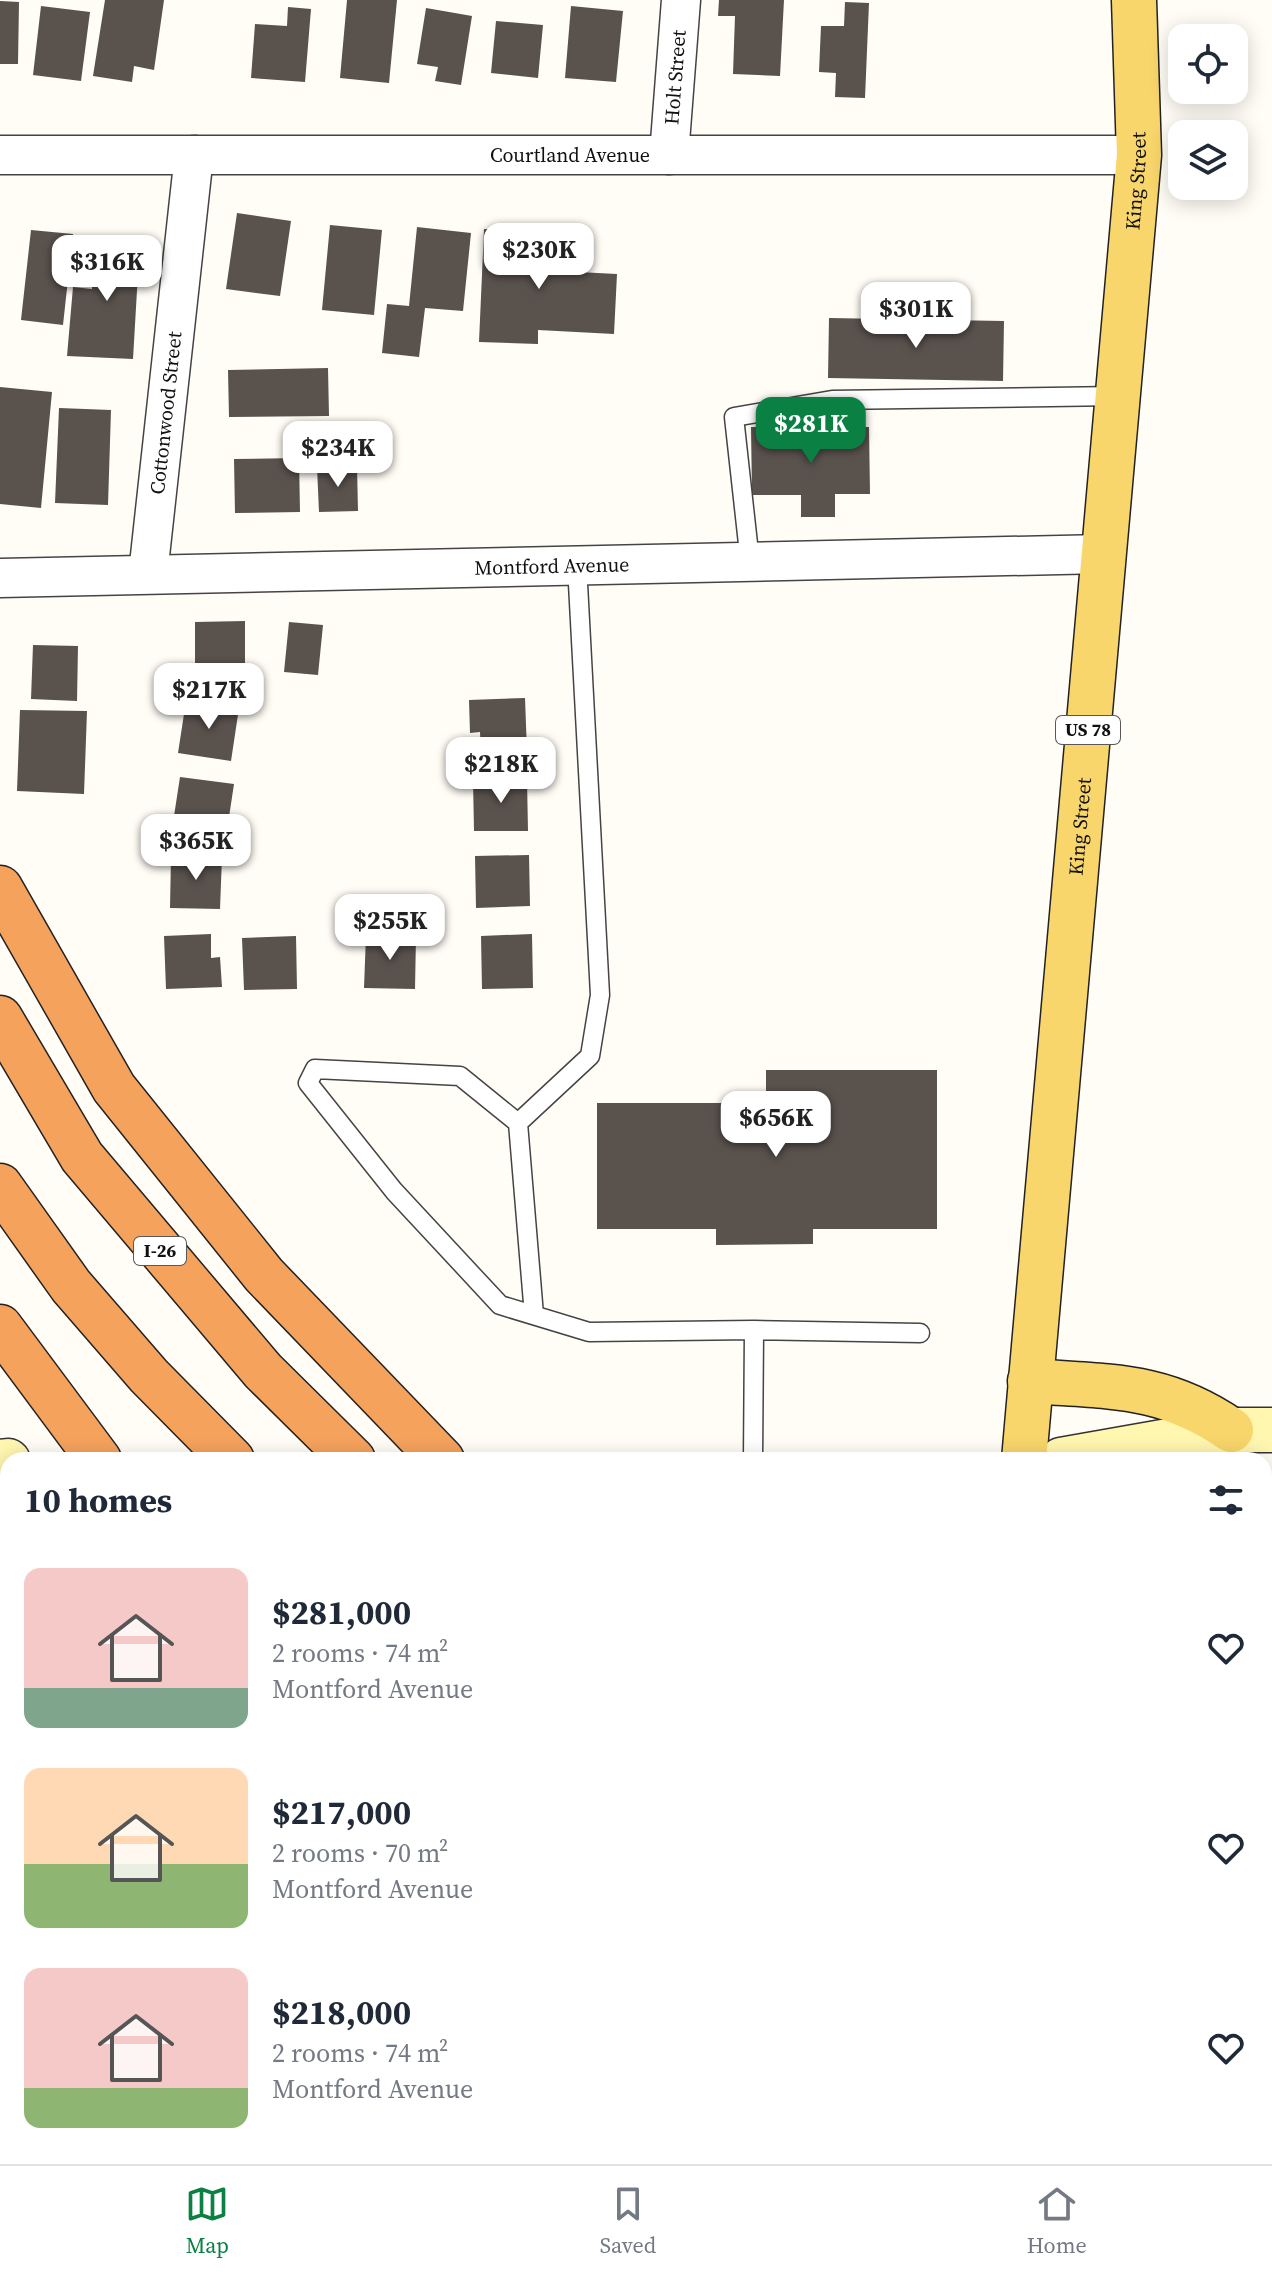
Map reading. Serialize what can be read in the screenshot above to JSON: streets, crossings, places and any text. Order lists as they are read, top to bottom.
{
  "streets": {
    "highway": ["I-26"],
    "main road": ["King Street", "US 78"],
    "street": [
      "Holt Street",
      "Courtland Avenue",
      "Cottonwood Street",
      "Montford Avenue"
    ]
  },
  "crossings": [
    ["Holt Street", "Courtland Avenue"],
    ["Courtland Avenue", "King Street"],
    ["Courtland Avenue", "Cottonwood Street"],
    ["King Street", "Montford Avenue"],
    ["Cottonwood Street", "Montford Avenue"]
  ],
  "page": {
    "price": [
      "$230K",
      "$316K",
      "$301K",
      "$281K",
      "$234K",
      "$217K",
      "$218K",
      "$365K",
      "$255K",
      "$656K"
    ],
    "heading": "10 homes",
    "list": [
      {
        "name": "$281,000",
        "note": "2 rooms · 74 m² · Montford Avenue"
      },
      {
        "name": "$217,000",
        "note": "2 rooms · 70 m² · Montford Avenue"
      },
      {
        "name": "$218,000",
        "note": "2 rooms · 74 m² · Montford Avenue"
      }
    ],
    "tabs": ["Map", "Saved", "Home"]
  }
}
